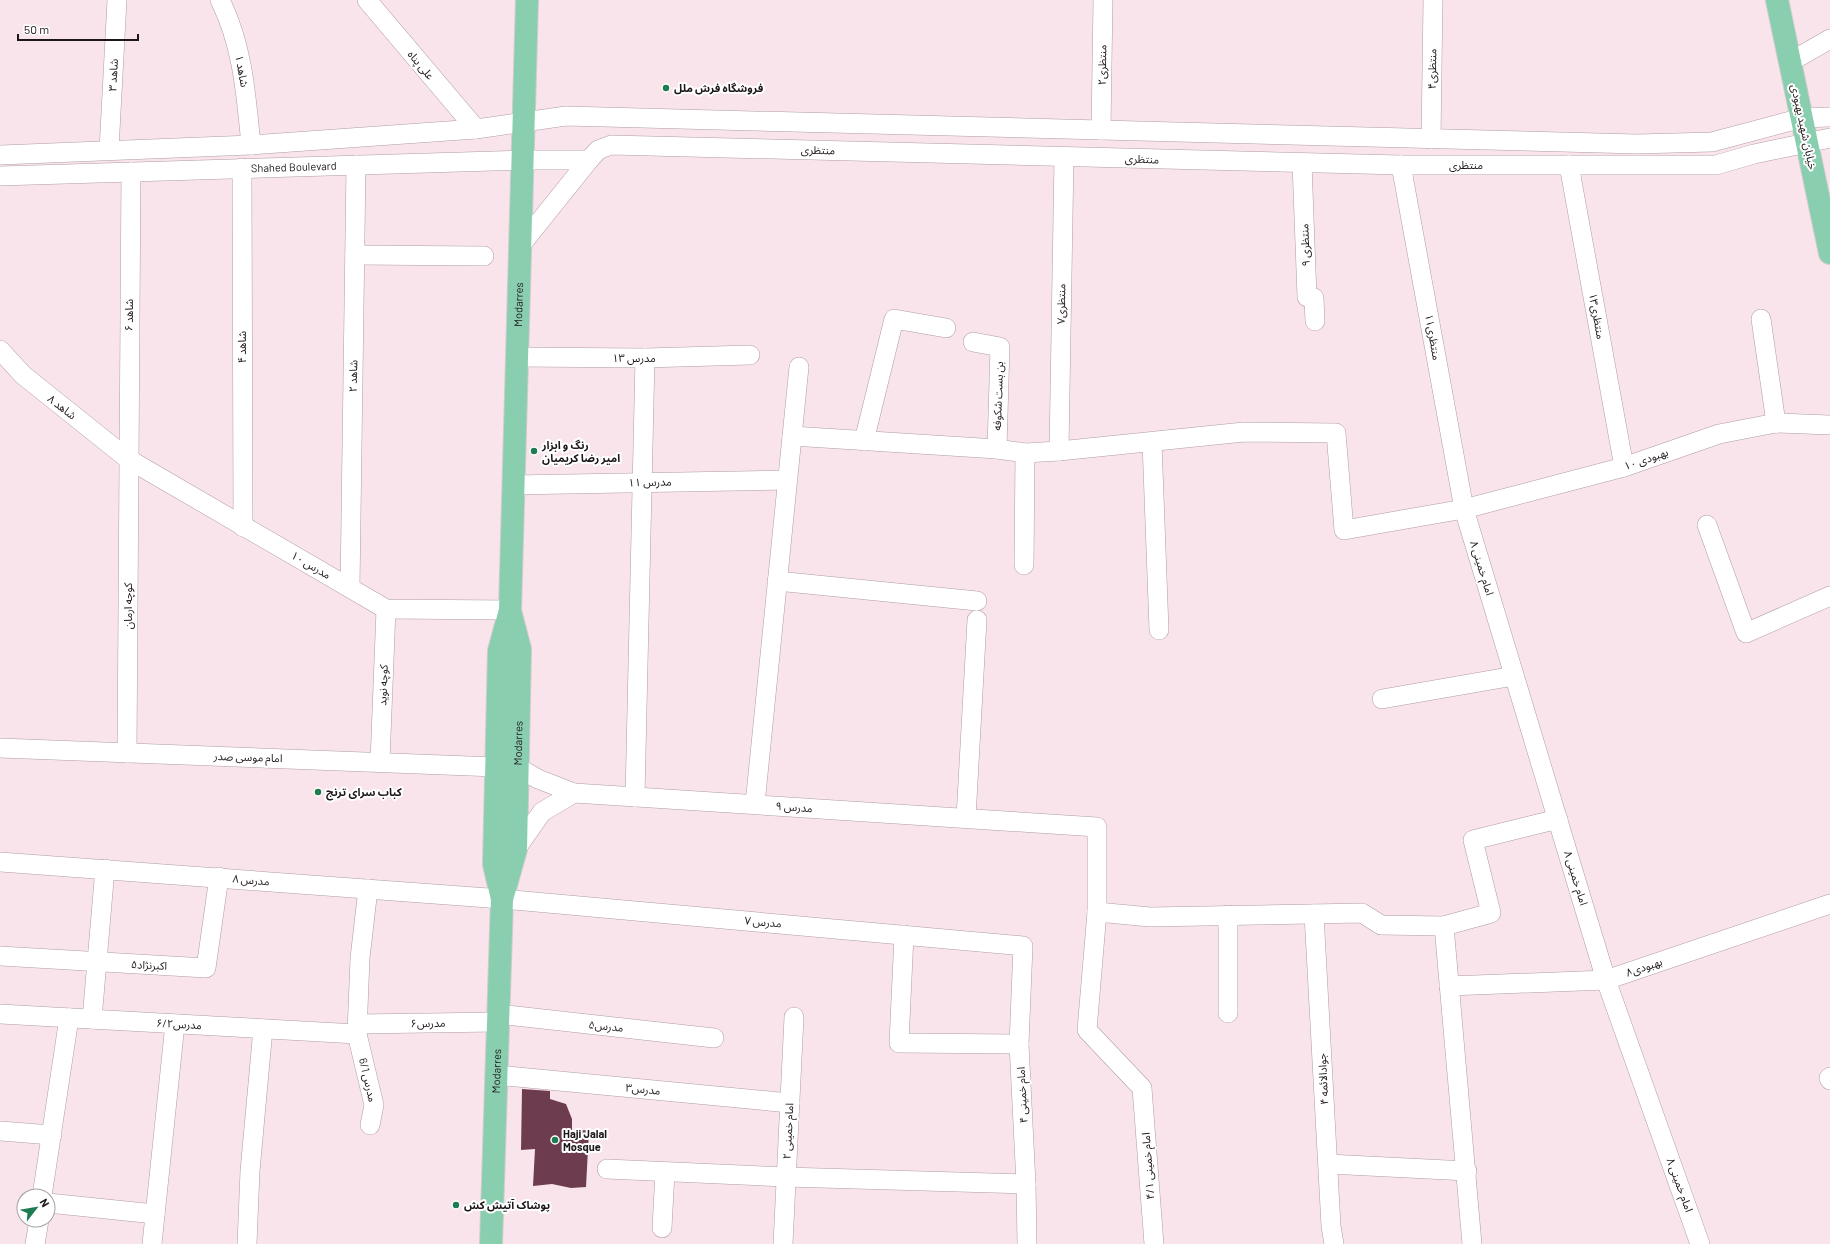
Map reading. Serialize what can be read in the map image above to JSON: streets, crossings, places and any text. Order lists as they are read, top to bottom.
{
  "streets": {
    "main road": ["خیابان شهید بهبودی", "Modarres"],
    "street": [
      "علی پناه",
      "منتظری۲",
      "منتظری۴",
      "شاهد ۱",
      "شاهد ۳",
      "منتظری",
      "Shahed Boulevard",
      "منتظری ۹",
      "منتظری۷",
      "شاهد ۶",
      "منتظری۱۳",
      "منتظری۱۱",
      "شاهد ۴",
      "مدرس ۱۳",
      "شاهد ۲",
      "بن بست شکوفه",
      "شاهد ۸",
      "بهبودی ۱۰",
      "مدرس ۱۱",
      "مدرس ۱۰",
      "امام خمینی ۸",
      "کوچه ارمان",
      "کوچه نوید",
      "امام موسی صدر",
      "مدرس ۹",
      "مدرس ۸",
      "مدرس ۷",
      "اکبرنژاد۵",
      "بهبودی۸",
      "مدرس۶",
      "مدرس۶/۲",
      "مدرس۵",
      "جوادالائمه ۴",
      "مدرس 6/1",
      "مدرس۳",
      "امام خمینی ۴",
      "امام خمینی ۲",
      "امام خمینی ۴/۱"
    ]
  },
  "crossings": [
    ["خیابان شهید بهبودی", "منتظری"],
    ["منتظری", "Shahed Boulevard"],
    ["منتظری", "منتظری ۹"],
    ["منتظری", "منتظری۷"],
    ["منتظری", "Modarres"],
    ["منتظری", "منتظری۱۳"],
    ["منتظری", "منتظری۱۱"],
    ["Shahed Boulevard", "Modarres"],
    ["Shahed Boulevard", "شاهد ۶"],
    ["Shahed Boulevard", "شاهد ۴"],
    ["Shahed Boulevard", "شاهد ۲"],
    ["Modarres", "مدرس ۱۳"],
    ["Modarres", "مدرس ۱۱"],
    ["Modarres", "مدرس ۱۰"],
    ["Modarres", "امام موسی صدر"],
    ["Modarres", "مدرس ۹"],
    ["Modarres", "مدرس ۸"],
    ["Modarres", "مدرس ۷"],
    ["Modarres", "مدرس۶"],
    ["Modarres", "مدرس۵"],
    ["Modarres", "مدرس۳"],
    ["شاهد ۶", "شاهد ۸"],
    ["شاهد ۶", "مدرس ۱۰"],
    ["شاهد ۶", "کوچه ارمان"],
    ["منتظری۱۳", "بهبودی ۱۰"],
    ["منتظری۱۱", "بهبودی ۱۰"],
    ["منتظری۱۱", "امام خمینی ۸"],
    ["شاهد ۴", "مدرس ۱۰"],
    ["شاهد ۲", "مدرس ۱۰"],
    ["شاهد ۸", "مدرس ۱۰"],
    ["شاهد ۸", "کوچه ارمان"],
    ["بهبودی ۱۰", "امام خمینی ۸"],
    ["مدرس ۱۰", "کوچه ارمان"],
    ["مدرس ۱۰", "کوچه نوید"],
    ["امام خمینی ۸", "بهبودی۸"],
    ["کوچه ارمان", "امام موسی صدر"],
    ["کوچه نوید", "امام موسی صدر"],
    ["امام موسی صدر", "مدرس ۹"],
    ["مدرس ۹", "امام خمینی ۴/۱"],
    ["مدرس ۸", "مدرس ۷"],
    ["مدرس ۸", "اکبرنژاد۵"],
    ["مدرس ۸", "مدرس 6/1"],
    ["مدرس ۷", "امام خمینی ۴"],
    ["مدرس۶", "مدرس۶/۲"],
    ["مدرس۶", "مدرس۵"],
    ["مدرس۶", "مدرس 6/1"],
    ["مدرس۶/۲", "مدرس 6/1"],
    ["مدرس۳", "امام خمینی ۲"]
  ],
  "places": [
    "فروشگاه فرش ملل",
    "رنگ و ابزار امیر رضا کریمیان",
    "کباب سرای ترنج",
    "Haji Jalal Mosque",
    "پوشاک آتیش کش"
  ],
  "scale_bar": "50 m",
  "north": "top right"
}
